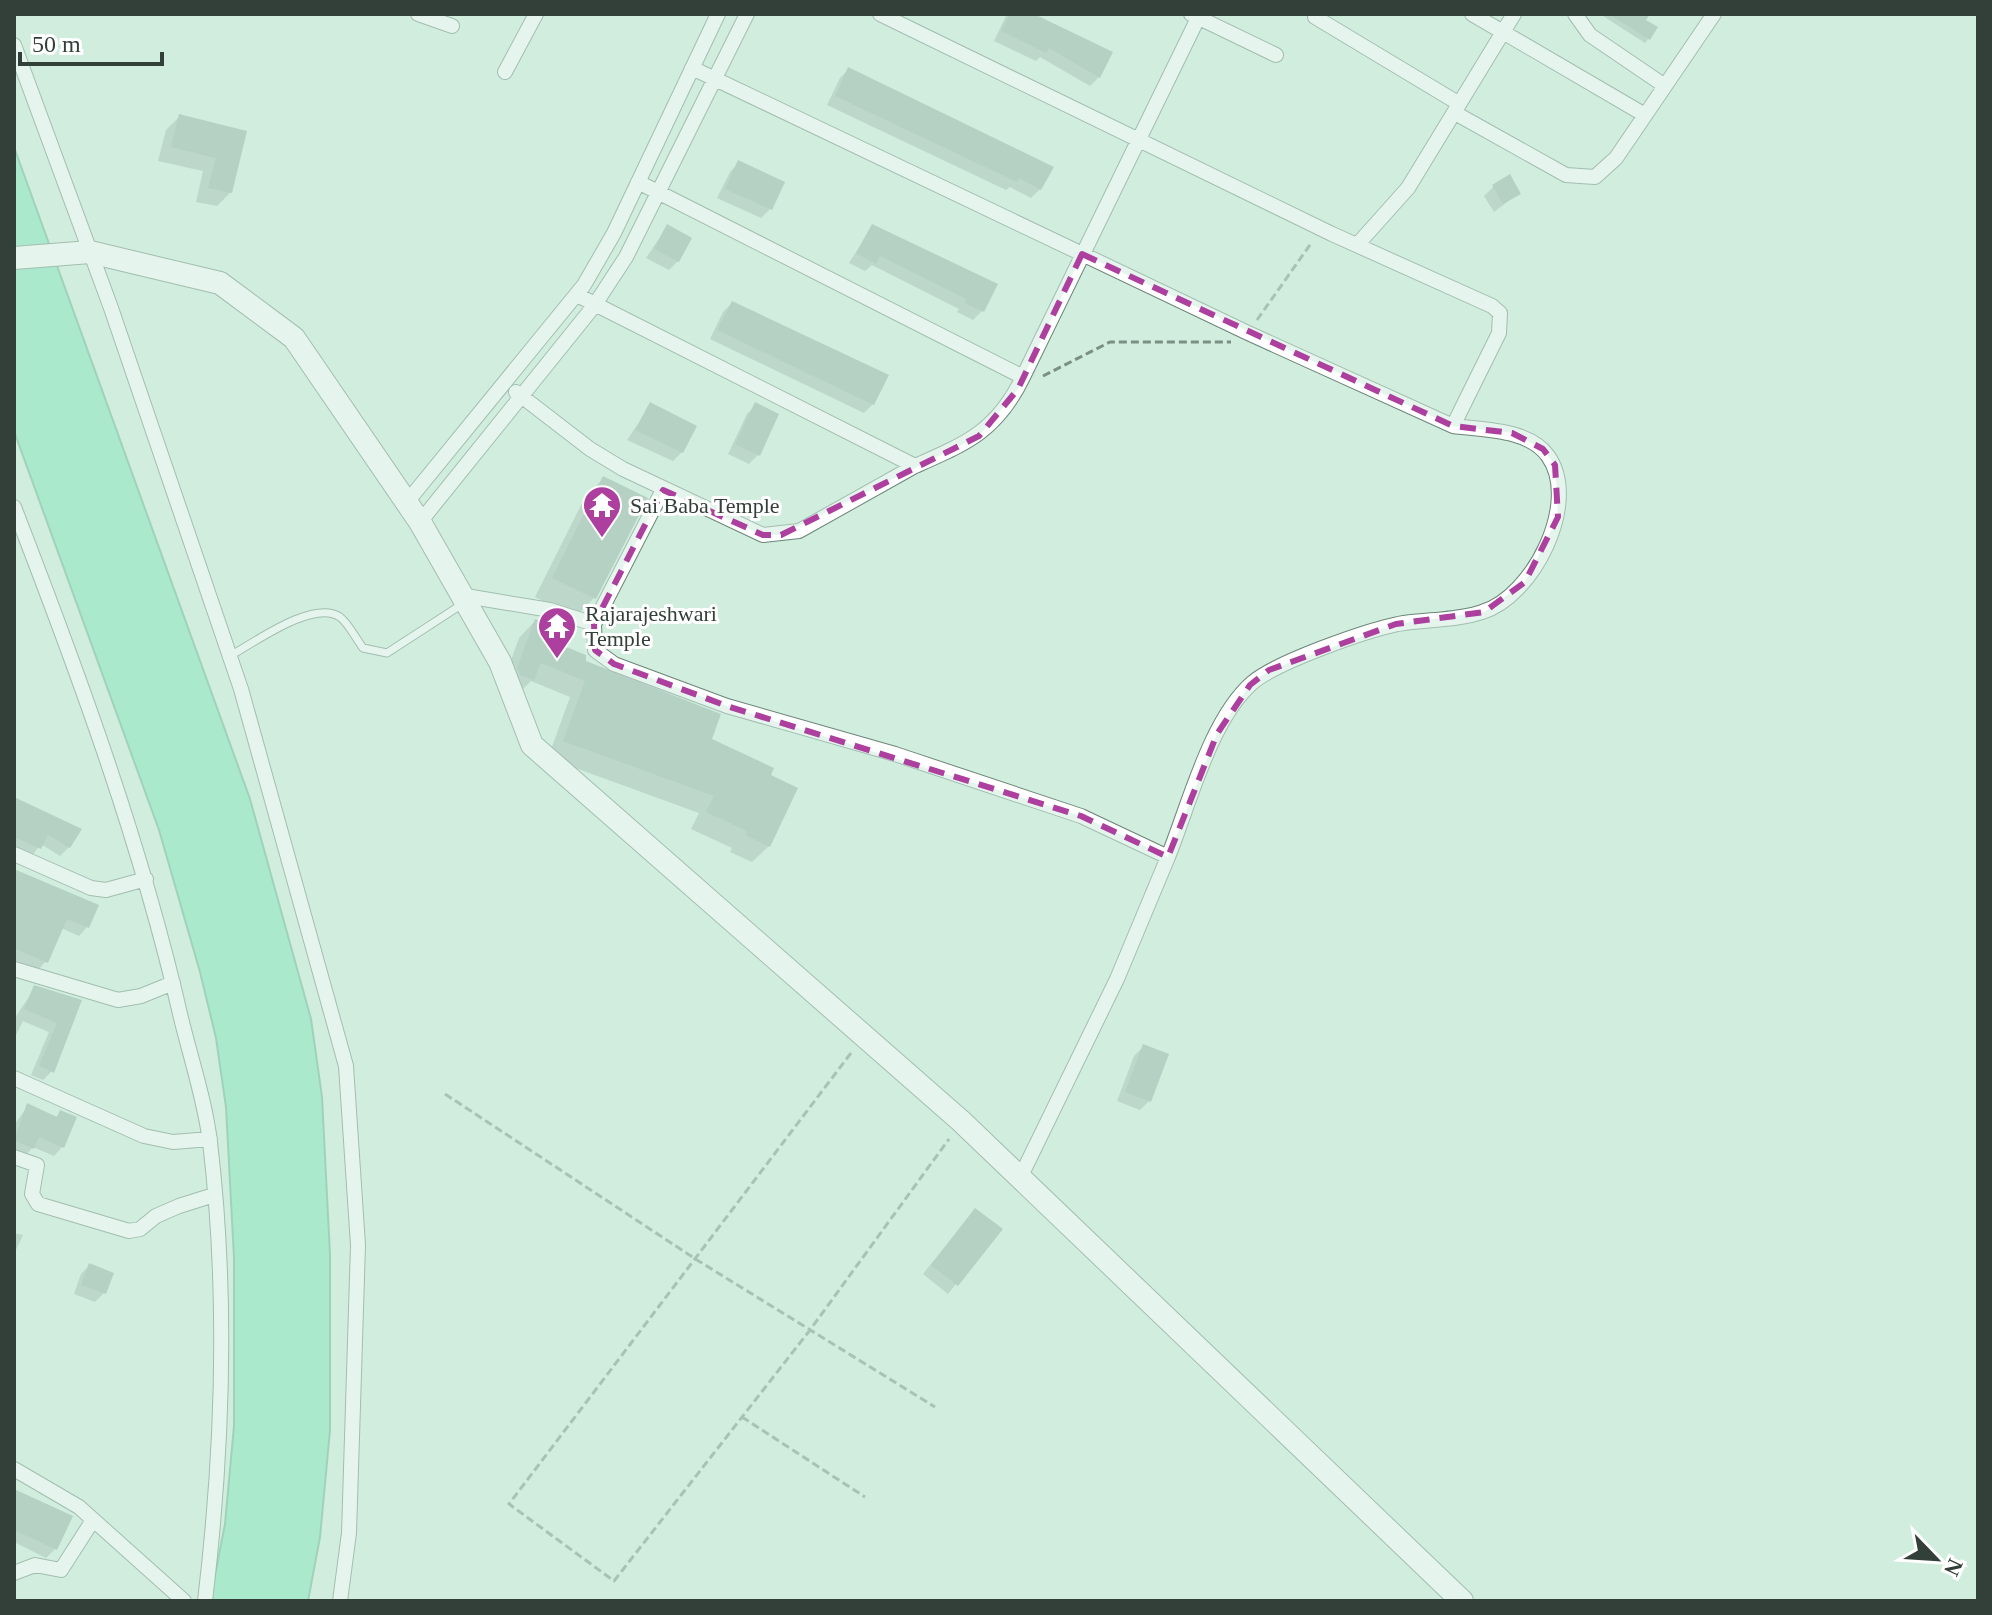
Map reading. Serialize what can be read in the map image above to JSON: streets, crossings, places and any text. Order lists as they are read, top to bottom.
{
  "places": {
    "temple": ["Sai Baba Temple", "Rajarajeshwari Temple"]
  },
  "scale_bar": "50 m",
  "north": "bottom right"
}
